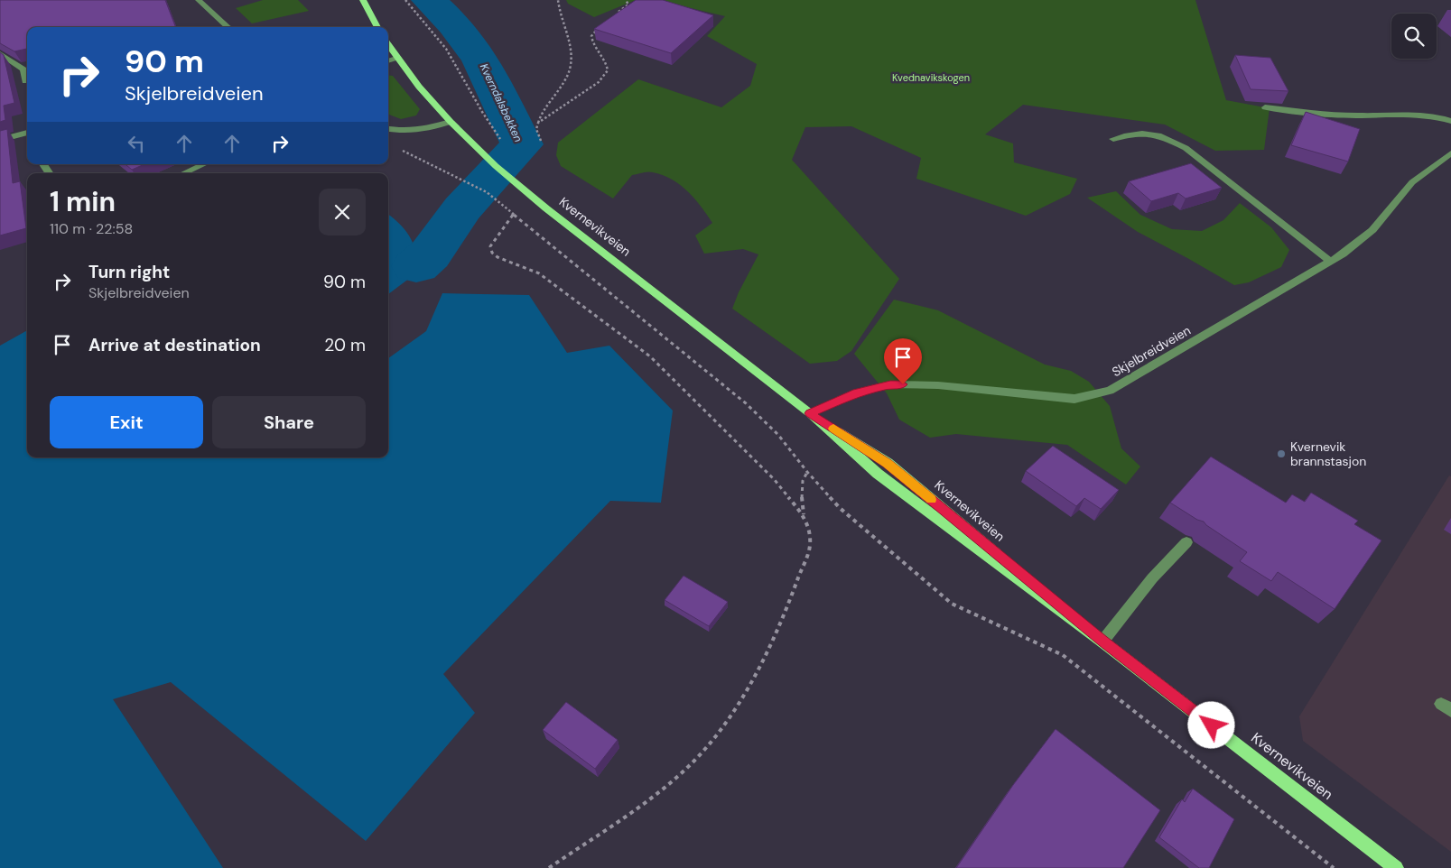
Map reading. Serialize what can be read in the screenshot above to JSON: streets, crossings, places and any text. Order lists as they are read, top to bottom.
{
  "streets": {
    "main road": ["Kvernevikveien"],
    "street": ["Skjelbreidveien"]
  },
  "crossings": [
    ["Kvernevikveien", "Skjelbreidveien"]
  ],
  "water": ["Kverndalsbekken"],
  "parks": ["Kvednavikskogen"],
  "places": ["Kvernevik brannstasjon"],
  "page": {
    "turn": ["90 m", "Skjelbreidveien"],
    "heading": ["1 min", "110 m · 22:58"],
    "list": [
      {
        "name": "Turn right",
        "note": "Skjelbreidveien",
        "value": "90 m"
      },
      {
        "name": "Arrive at destination",
        "value": "20 m"
      }
    ],
    "buttons": ["Exit", "Share"]
  }
}
